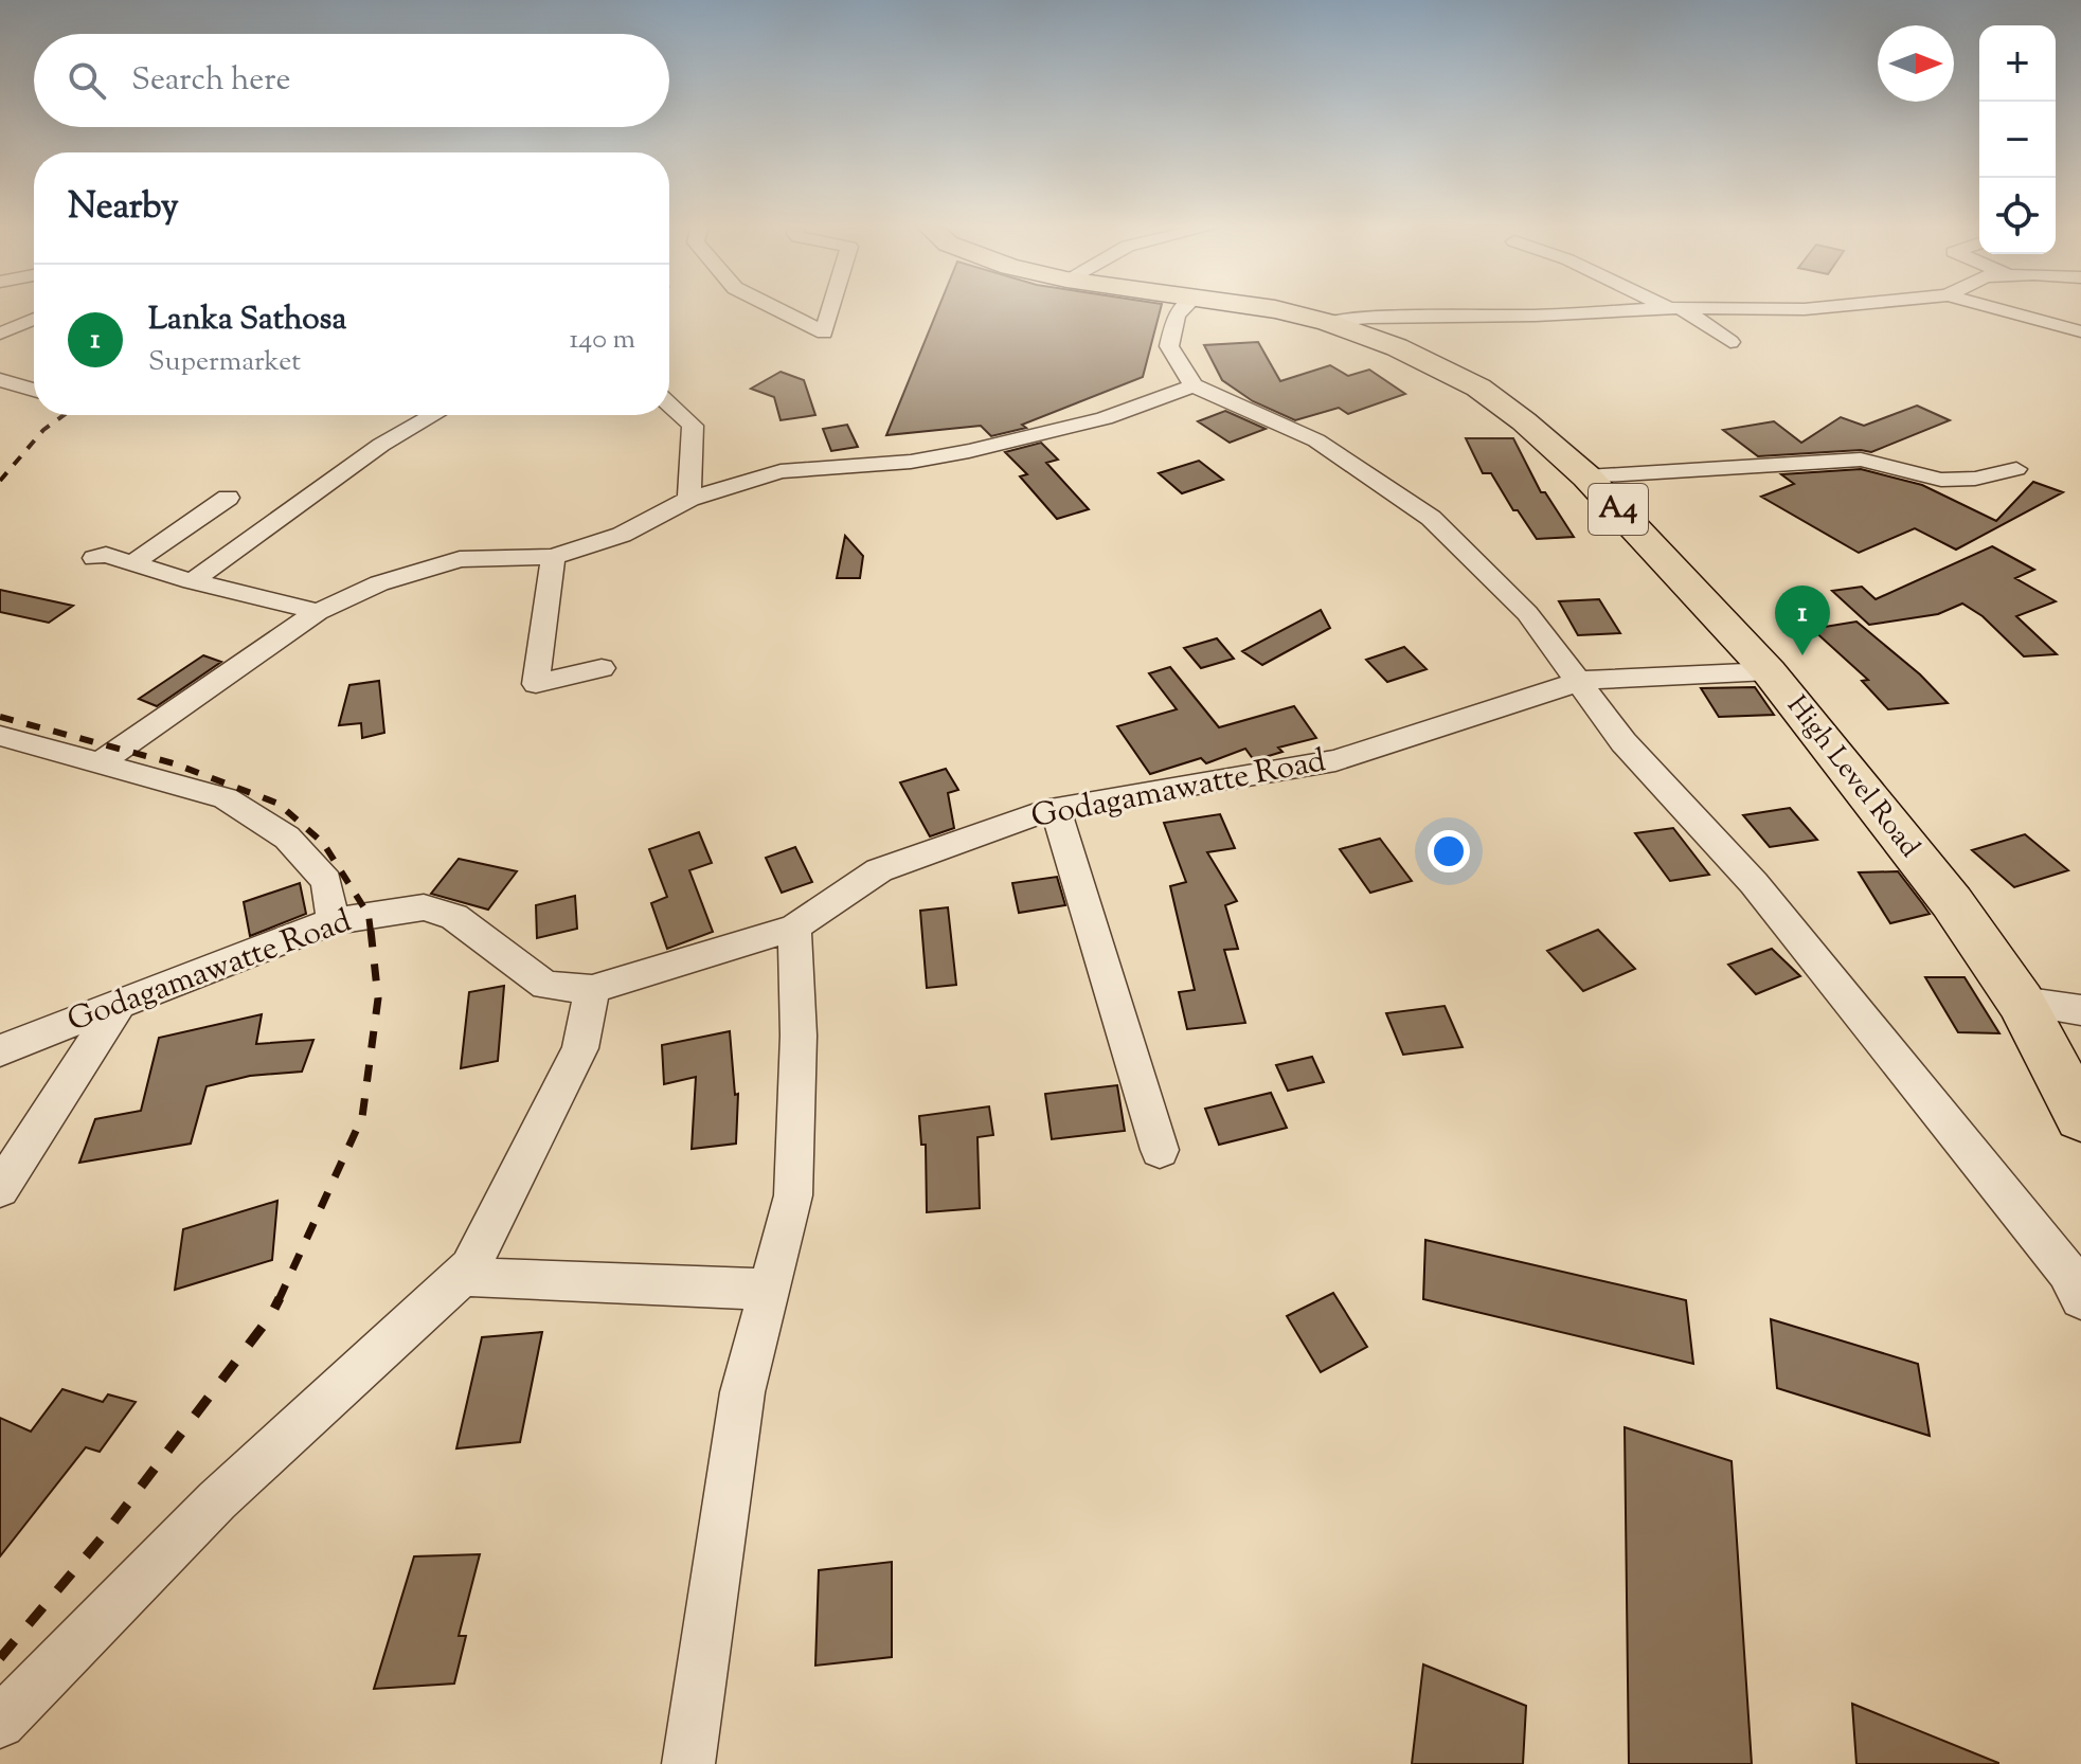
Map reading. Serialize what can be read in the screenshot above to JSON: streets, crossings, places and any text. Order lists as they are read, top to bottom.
{
  "streets": {
    "highway": ["A4", "High Level Road"],
    "street": ["Godagamawatte Road"]
  },
  "crossings": [
    ["High Level Road", "Godagamawatte Road"]
  ],
  "north": "right",
  "page": {
    "map_buttons": ["+", "−"],
    "search": "Search here",
    "heading": "Nearby",
    "list": [
      {
        "mark": "1",
        "name": "Lanka Sathosa",
        "note": "Supermarket",
        "value": "140 m"
      }
    ],
    "pins": "1"
  }
}
